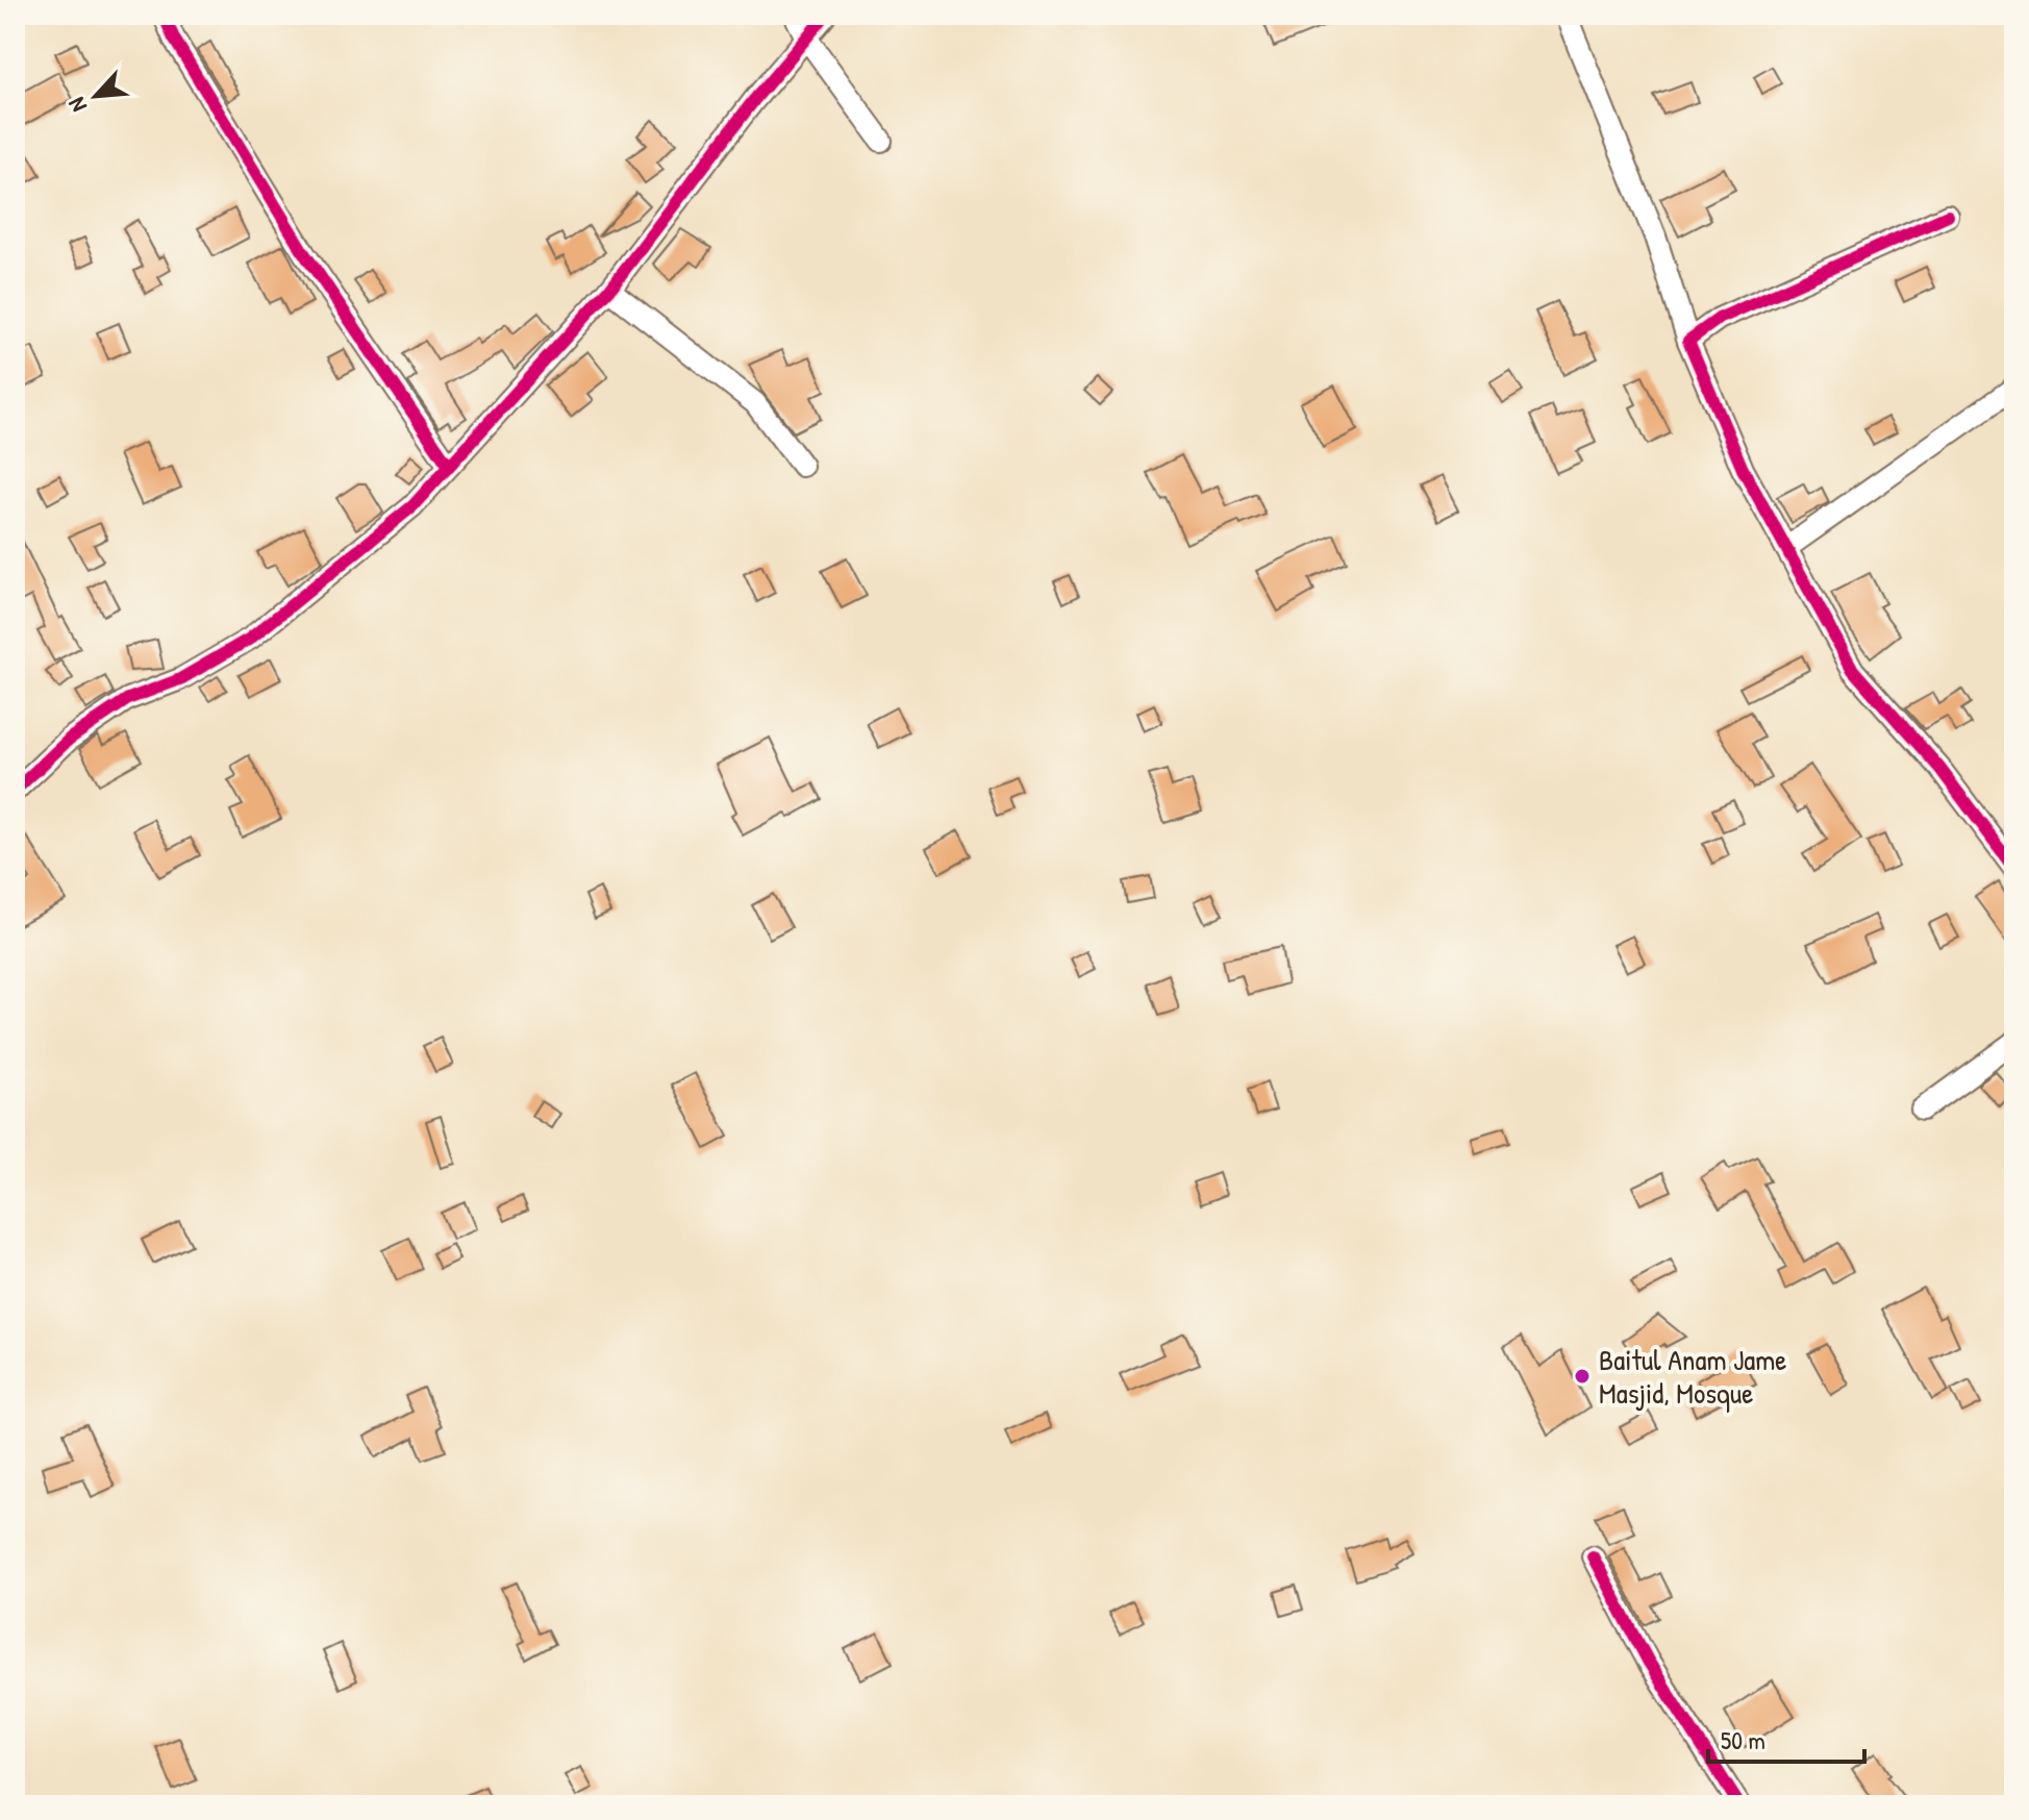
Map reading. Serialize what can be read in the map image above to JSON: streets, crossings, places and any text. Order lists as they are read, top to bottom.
{
  "places": ["Baitul Anam Jame Masjid, Mosque"],
  "scale_bar": "50 m",
  "north": "bottom left"
}
